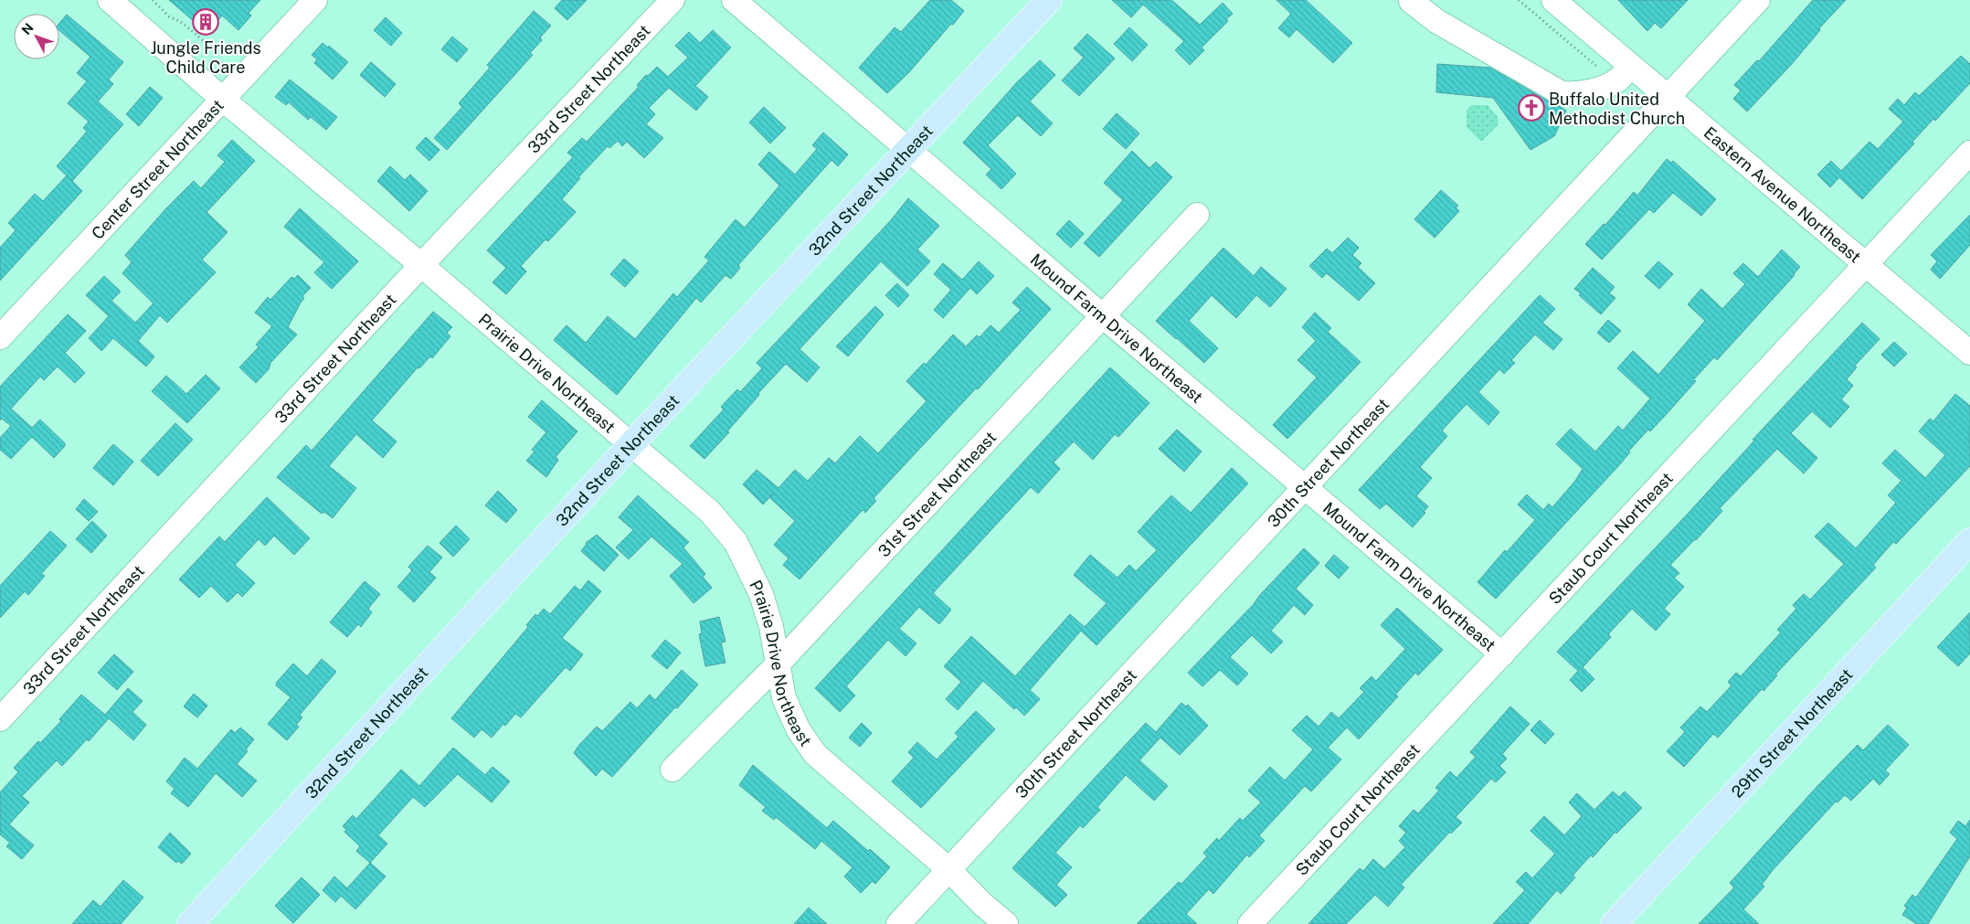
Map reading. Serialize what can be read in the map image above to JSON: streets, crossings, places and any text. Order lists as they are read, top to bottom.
{
  "streets": {
    "main road": ["32nd Street Northeast", "29th Street Northeast"],
    "street": [
      "33rd Street Northeast",
      "Center Street Northeast",
      "Eastern Avenue Northeast",
      "Mound Farm Drive Northeast",
      "Prairie Drive Northeast",
      "30th Street Northeast",
      "31st Street Northeast",
      "Staub Court Northeast"
    ]
  },
  "crossings": [
    ["33rd Street Northeast", "Prairie Drive Northeast"],
    ["Center Street Northeast", "Prairie Drive Northeast"],
    ["32nd Street Northeast", "Mound Farm Drive Northeast"],
    ["32nd Street Northeast", "Prairie Drive Northeast"],
    ["Eastern Avenue Northeast", "30th Street Northeast"],
    ["Eastern Avenue Northeast", "Staub Court Northeast"],
    ["Mound Farm Drive Northeast", "30th Street Northeast"],
    ["Mound Farm Drive Northeast", "31st Street Northeast"],
    ["Mound Farm Drive Northeast", "Staub Court Northeast"],
    ["Prairie Drive Northeast", "30th Street Northeast"],
    ["Prairie Drive Northeast", "31st Street Northeast"]
  ],
  "places": {
    "building": ["Jungle Friends Child Care"],
    "church": ["Buffalo United Methodist Church"]
  },
  "north": "top left"
}
